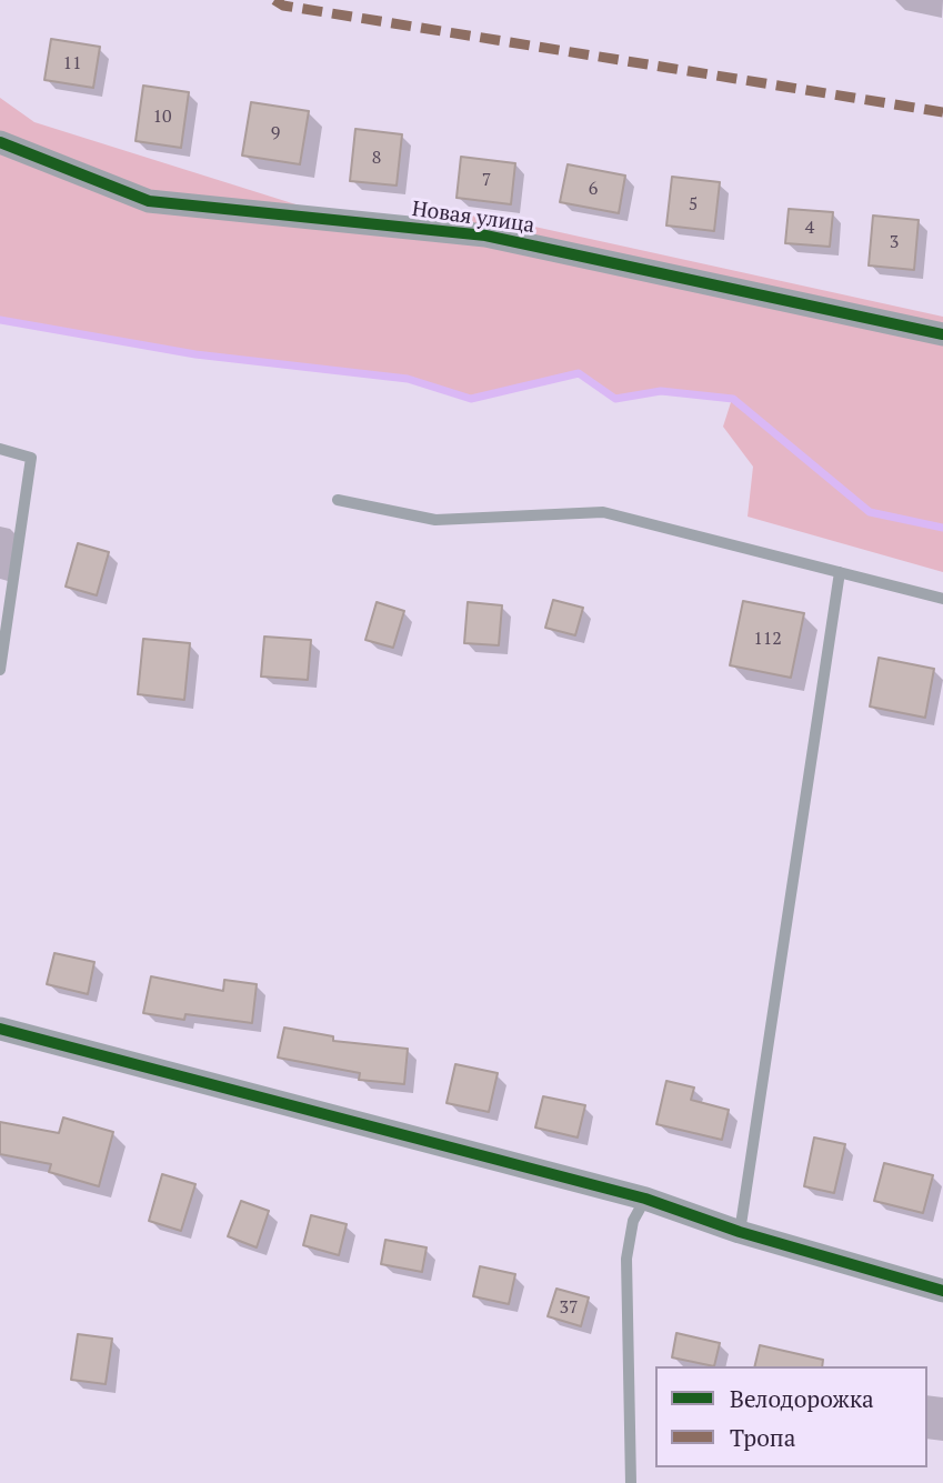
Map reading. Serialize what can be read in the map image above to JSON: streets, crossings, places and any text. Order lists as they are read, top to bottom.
{
  "streets": {
    "street": ["Новая улица"]
  },
  "house_numbers": [
    "11",
    "10",
    "9",
    "8",
    "7",
    "6",
    "5",
    "4",
    "3",
    "112",
    "37"
  ],
  "legend": ["Велодорожка", "Тропа"]
}
